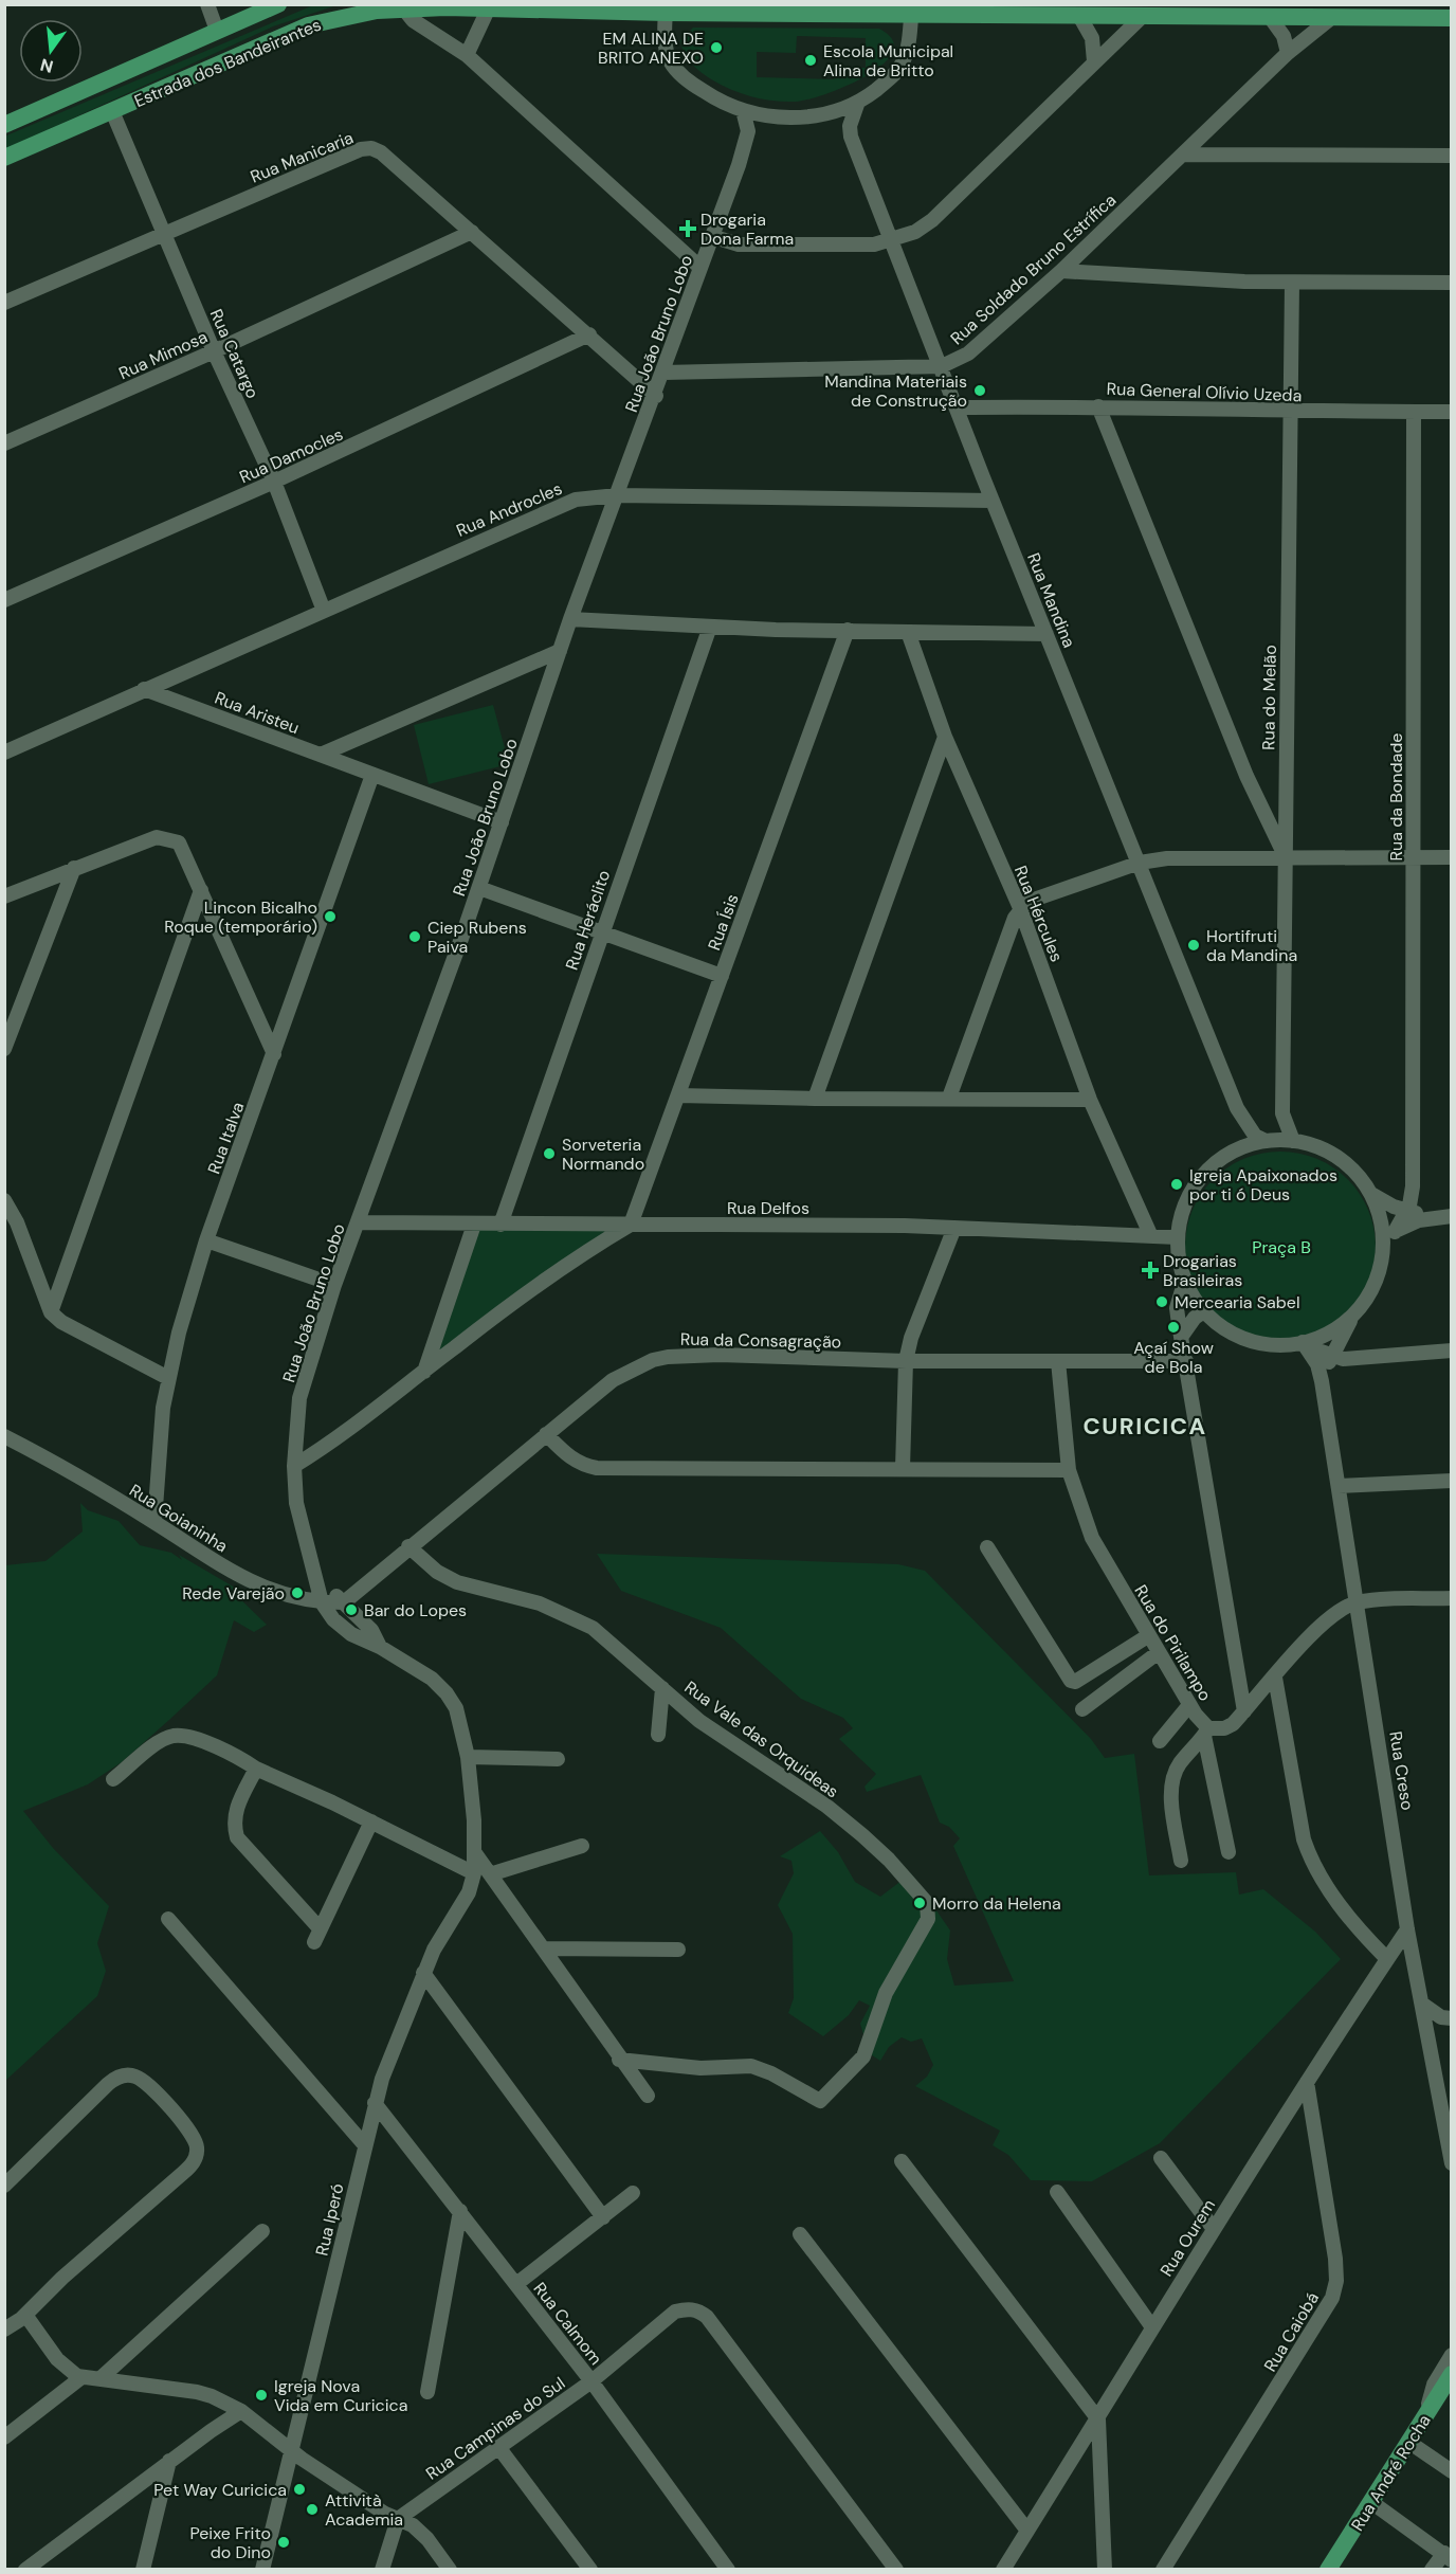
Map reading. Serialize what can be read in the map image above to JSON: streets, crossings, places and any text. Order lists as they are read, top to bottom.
{
  "streets": {
    "main road": ["Estrada dos Bandeirantes", "Rua André Rocha"],
    "street": [
      "Rua Manicaria",
      "Rua Soldado Bruno Estrífica",
      "Rua João Bruno Lobo",
      "Rua Catargo",
      "Rua Mimosa",
      "Rua General Olívio Uzeda",
      "Rua Damocles",
      "Rua Androcles",
      "Rua Mandina",
      "Rua do Melão",
      "Rua Aristeu",
      "Rua da Bondade",
      "Rua Hércules",
      "Rua Heráclito",
      "Rua Ísis",
      "Rua Italva",
      "Rua Delfos",
      "Rua da Consagração",
      "Rua Goianinha",
      "Rua do Pirilampo",
      "Rua Vale das Orquideas",
      "Rua Creso",
      "Rua Iperó",
      "Rua Ourem",
      "Rua Calmom",
      "Rua Caiobá",
      "Rua Campinas do Sul"
    ]
  },
  "crossings": [
    ["Estrada dos Bandeirantes", "Rua Soldado Bruno Estrífica"],
    ["Estrada dos Bandeirantes", "Rua Catargo"],
    ["Rua Manicaria", "Rua João Bruno Lobo"],
    ["Rua Manicaria", "Rua Catargo"],
    ["Rua Manicaria", "Rua Mimosa"],
    ["Rua Manicaria", "Rua Damocles"],
    ["Rua Soldado Bruno Estrífica", "Rua João Bruno Lobo"],
    ["Rua Soldado Bruno Estrífica", "Rua Mandina"],
    ["Rua João Bruno Lobo", "Rua Androcles"],
    ["Rua João Bruno Lobo", "Rua Aristeu"],
    ["Rua João Bruno Lobo", "Rua Delfos"],
    ["Rua João Bruno Lobo", "Rua Goianinha"],
    ["Rua Catargo", "Rua Mimosa"],
    ["Rua Catargo", "Rua Damocles"],
    ["Rua Catargo", "Rua Androcles"],
    ["Rua General Olívio Uzeda", "Rua Mandina"],
    ["Rua General Olívio Uzeda", "Rua do Melão"],
    ["Rua General Olívio Uzeda", "Rua da Bondade"],
    ["Rua Androcles", "Rua Mandina"],
    ["Rua Androcles", "Rua Aristeu"],
    ["Rua Mandina", "Rua do Melão"],
    ["Rua Mandina", "Rua da Bondade"],
    ["Rua Mandina", "Rua Delfos"],
    ["Rua Mandina", "Rua Creso"],
    ["Rua do Melão", "Rua da Bondade"],
    ["Rua do Melão", "Rua Delfos"],
    ["Rua do Melão", "Rua Creso"],
    ["Rua Aristeu", "Rua Italva"],
    ["Rua da Bondade", "Rua Delfos"],
    ["Rua da Bondade", "Rua Creso"],
    ["Rua Hércules", "Rua Delfos"],
    ["Rua Heráclito", "Rua Delfos"],
    ["Rua Ísis", "Rua Delfos"],
    ["Rua Italva", "Rua Goianinha"],
    ["Rua Delfos", "Rua Creso"],
    ["Rua da Consagração", "Rua Goianinha"],
    ["Rua da Consagração", "Rua do Pirilampo"],
    ["Rua da Consagração", "Rua Vale das Orquideas"],
    ["Rua do Pirilampo", "Rua Creso"],
    ["Rua Creso", "Rua Ourem"],
    ["Rua Iperó", "Rua Calmom"],
    ["Rua Ourem", "Rua Caiobá"],
    ["Rua Calmom", "Rua Campinas do Sul"]
  ],
  "districts": ["CURICICA"],
  "parks": ["Praça B"],
  "places": {
    "other": [
      "EM ALINA DE BRITO ANEXO",
      "Escola Municipal Alina de Britto",
      "Mandina Materiais de Construção",
      "Lincon Bicalho Roque (temporário)",
      "Ciep Rubens Paiva",
      "Hortifruti da Mandina",
      "Sorveteria Normando",
      "Igreja Apaixonados por ti ó Deus",
      "Mercearia Sabel",
      "Açaí Show de Bola",
      "Rede Varejão",
      "Bar do Lopes",
      "Morro da Helena",
      "Igreja Nova Vida em Curicica",
      "Pet Way Curicica",
      "Attività Academia",
      "Peixe Frito do Dino"
    ],
    "health": ["Drogaria Dona Farma", "Drogarias Brasileiras"]
  },
  "north": "bottom"
}
